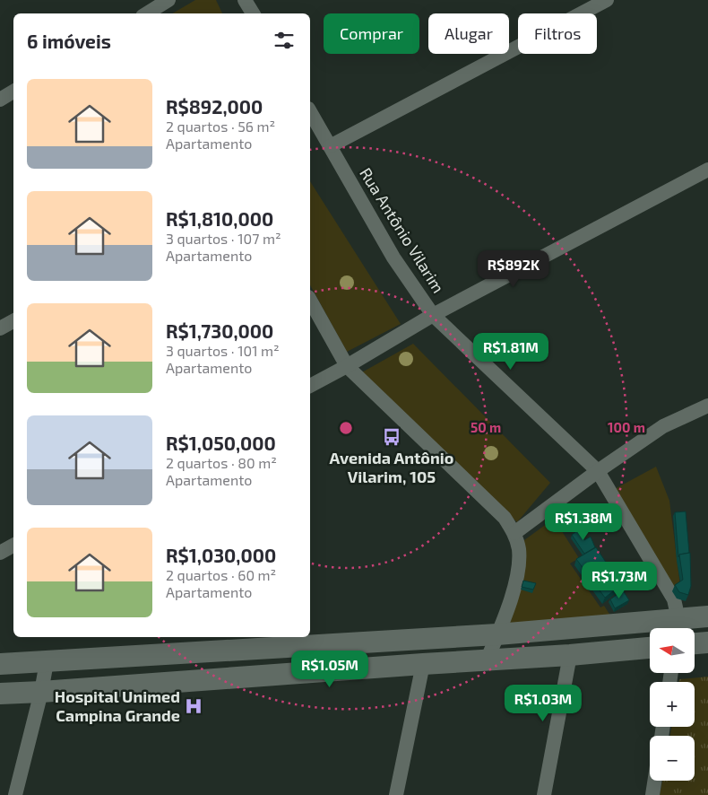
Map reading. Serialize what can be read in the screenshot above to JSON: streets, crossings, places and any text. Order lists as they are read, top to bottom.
{
  "streets": {
    "street": ["Rua Antônio Vilarim"]
  },
  "places": {
    "bus stop": ["Avenida Antônio Vilarim, 105"],
    "hospital": ["Hospital Unimed Campina Grande"]
  },
  "north": "left",
  "page": {
    "chip": ["Comprar", "Alugar", "Filtros"],
    "heading": "6 imóveis",
    "list": [
      {
        "name": "R$892,000",
        "note": "2 quartos · 56 m² · Apartamento"
      },
      {
        "name": "R$1,810,000",
        "note": "3 quartos · 107 m² · Apartamento"
      },
      {
        "name": "R$1,730,000",
        "note": "3 quartos · 101 m² · Apartamento"
      },
      {
        "name": "R$1,050,000",
        "note": "2 quartos · 80 m² · Apartamento"
      },
      {
        "name": "R$1,030,000",
        "note": "2 quartos · 60 m² · Apartamento"
      }
    ],
    "price": [
      "R$892K",
      "R$1.81M",
      "R$1.38M",
      "R$1.73M",
      "R$1.05M",
      "R$1.03M"
    ],
    "map_buttons": ["+", "−"]
  },
  "rings": ["50 m", "100 m"]
}
